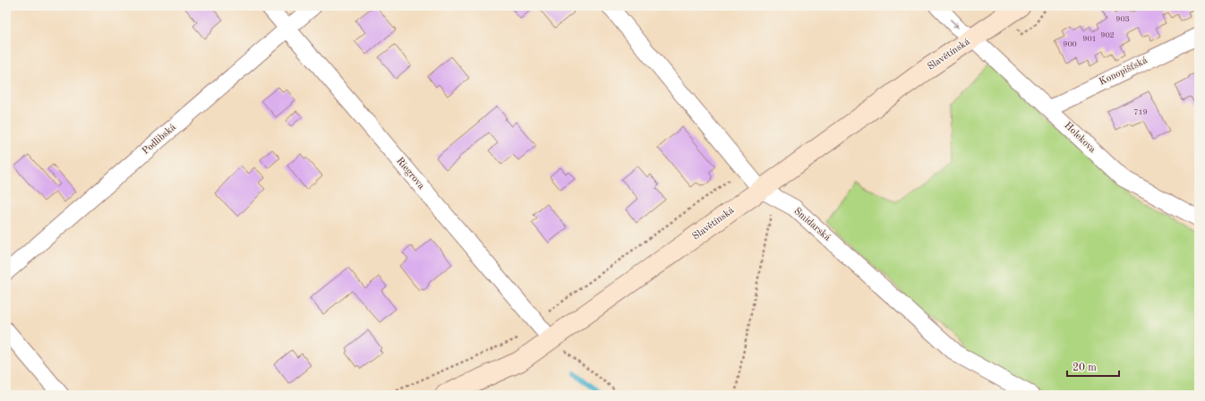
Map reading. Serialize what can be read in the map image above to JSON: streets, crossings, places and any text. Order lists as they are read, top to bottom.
{
  "streets": {
    "street": [
      "Slavětínská",
      "Konopišťská",
      "Holekova",
      "Podlibská",
      "Riegrova",
      "Smidarská"
    ]
  },
  "crossings": [
    ["Slavětínská", "Holekova"],
    ["Slavětínská", "Riegrova"],
    ["Slavětínská", "Smidarská"],
    ["Konopišťská", "Holekova"],
    ["Podlibská", "Riegrova"]
  ],
  "house_numbers": [
    "903",
    "902",
    "901",
    "900",
    "719"
  ],
  "scale_bar": "20 m"
}
